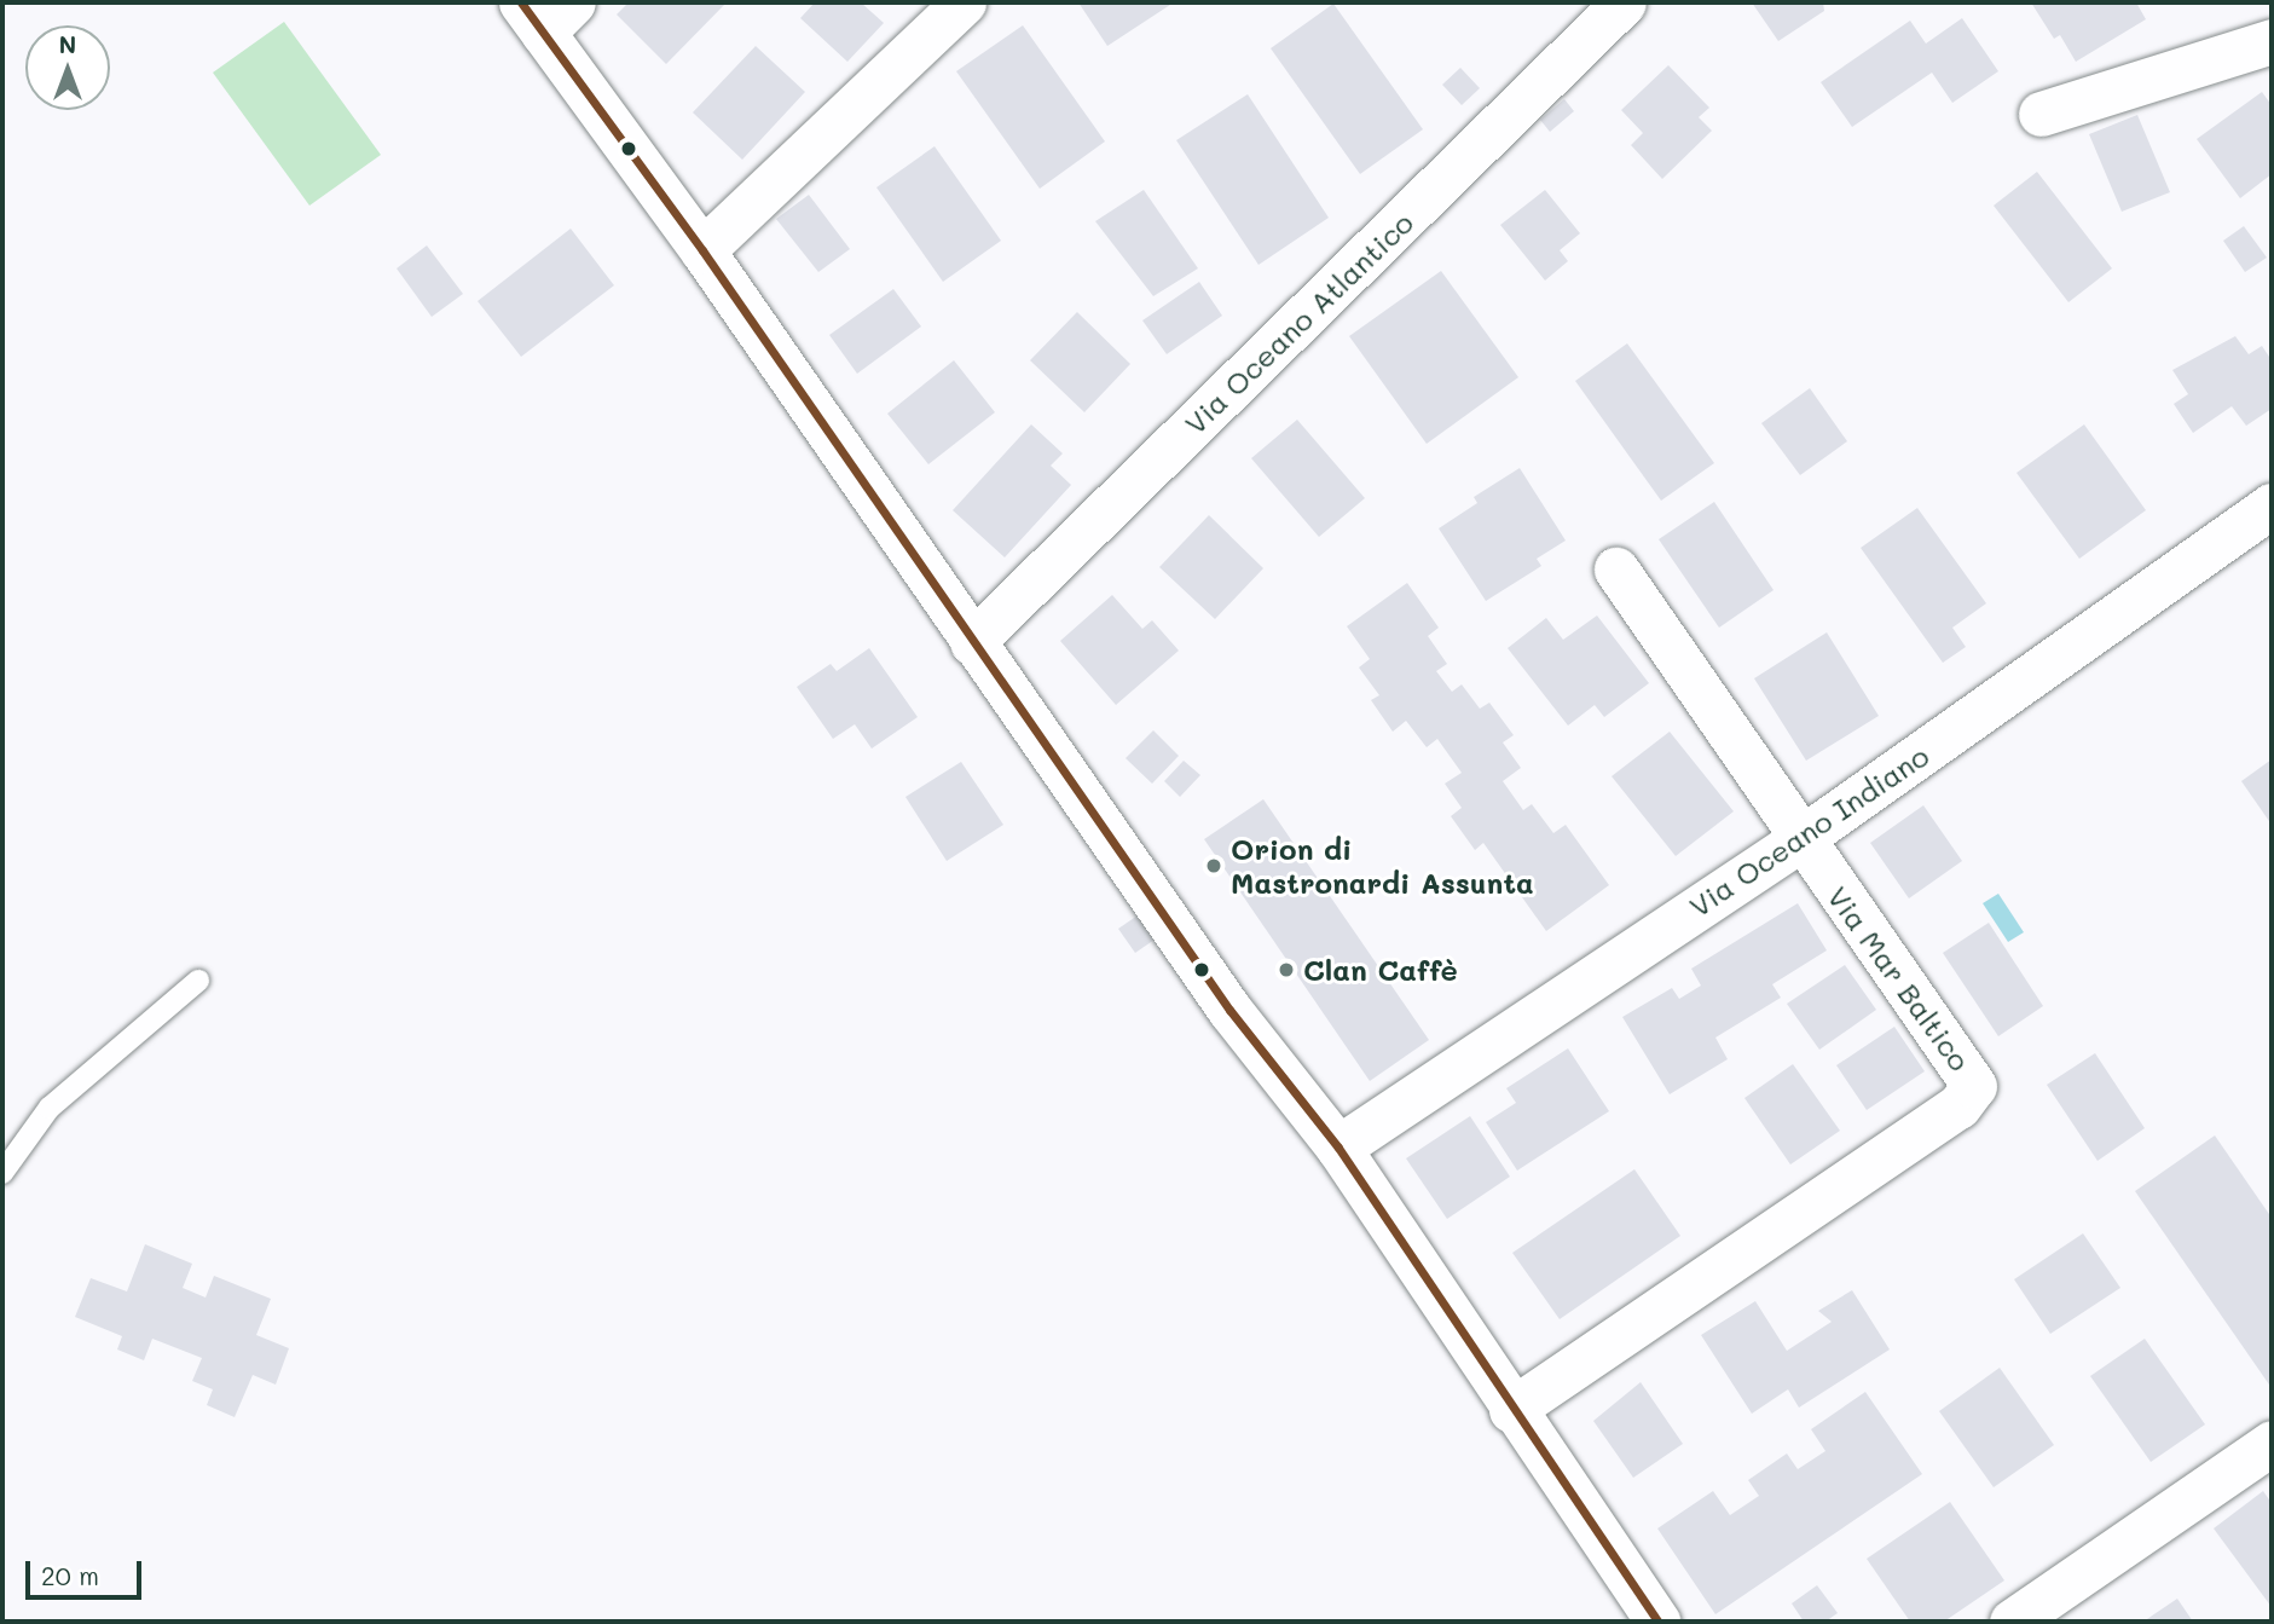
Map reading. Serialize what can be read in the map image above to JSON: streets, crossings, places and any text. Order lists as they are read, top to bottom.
{
  "streets": {
    "street": ["Via Oceano Atlantico", "Via Oceano Indiano", "Via Mar Baltico"]
  },
  "crossings": [
    ["Via Oceano Indiano", "Via Mar Baltico"]
  ],
  "places": ["Orion di Mastronardi Assunta", "Clan Caffè"],
  "scale_bar": "20 m",
  "north": "top"
}
